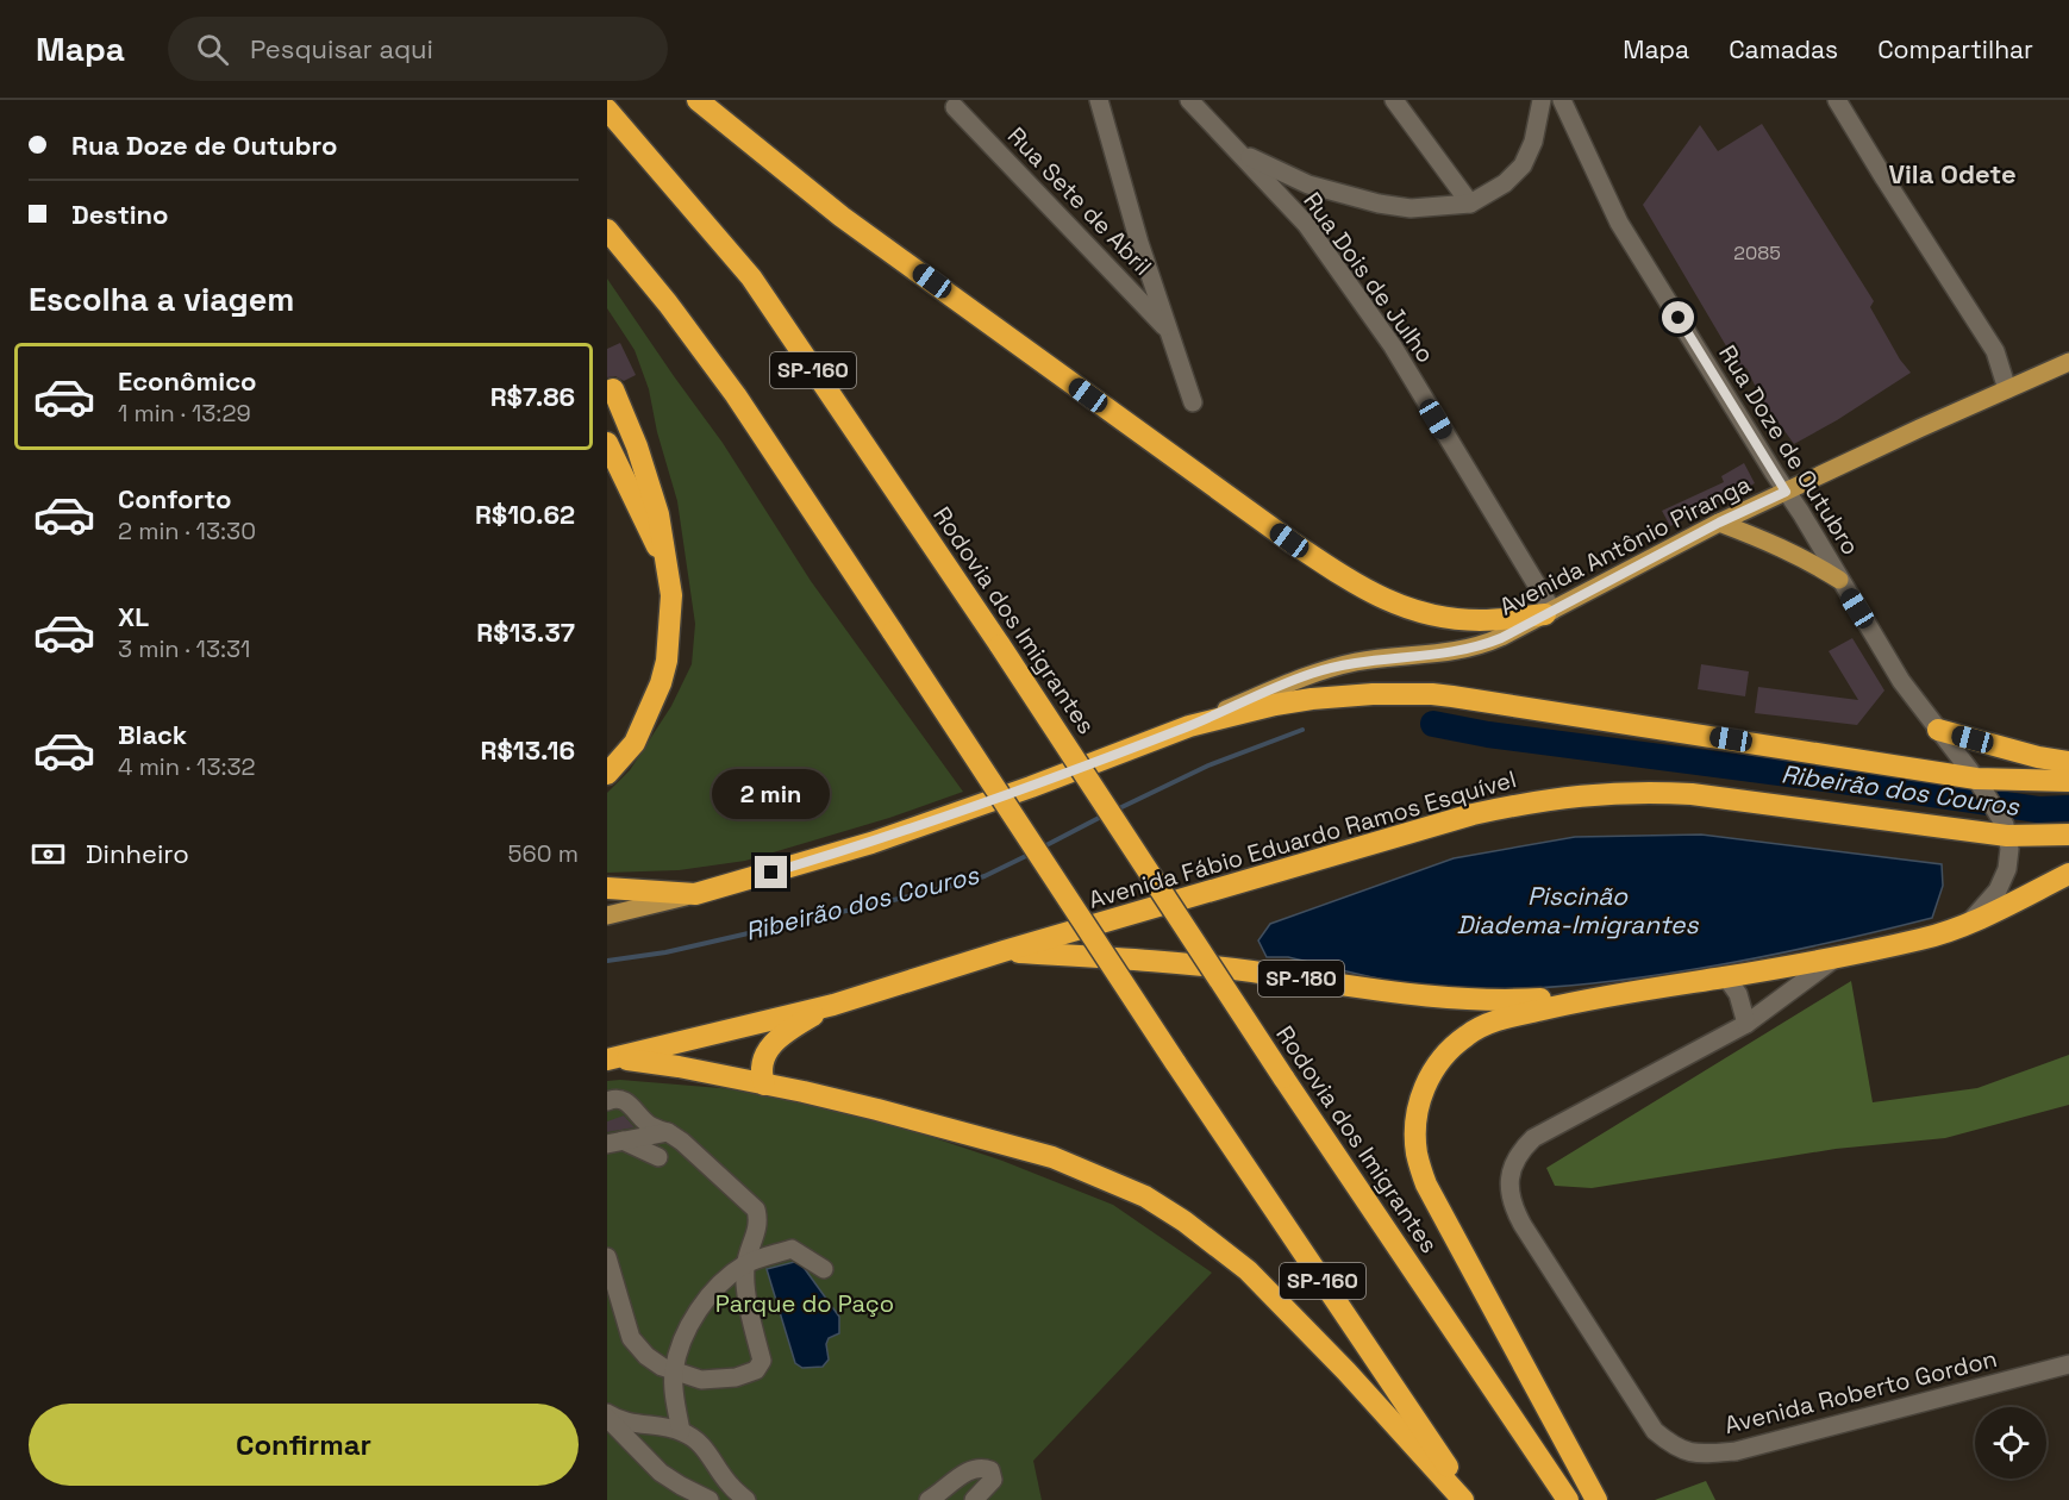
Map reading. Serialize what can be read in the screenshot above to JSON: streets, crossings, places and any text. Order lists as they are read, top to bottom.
{
  "streets": {
    "highway": [
      "SP-160",
      "Rodovia dos Imigrantes",
      "Avenida Fábio Eduardo Ramos Esquível",
      "SP-180"
    ],
    "main road": ["Avenida Antônio Piranga"],
    "street": [
      "Rua Sete de Abril",
      "Rua Dois de Julho",
      "Rua Doze de Outubro",
      "Avenida Roberto Gordon"
    ]
  },
  "crossings": [
    ["Rua Dois de Julho", "Avenida Antônio Piranga"],
    ["Rua Doze de Outubro", "Avenida Antônio Piranga"],
    ["Rua Doze de Outubro", "Avenida Fábio Eduardo Ramos Esquível"],
    ["Rua Doze de Outubro", "SP-180"],
    ["Avenida Fábio Eduardo Ramos Esquível", "SP-180"],
    ["SP-180", "Avenida Roberto Gordon"]
  ],
  "districts": ["Vila Odete"],
  "water": ["Ribeirão dos Couros", "Piscinão Diadema-Imigrantes"],
  "parks": ["Parque do Paço"],
  "house_numbers": ["2085"],
  "page": {
    "header": "Mapa",
    "search": "Pesquisar aqui",
    "nav": ["Mapa", "Camadas", "Compartilhar"],
    "banner": ["Rua Doze de Outubro", "Destino"],
    "heading": "Escolha a viagem",
    "list": [
      {
        "name": "Econômico",
        "note": "1 min · 13:29",
        "value": "R$7.86"
      },
      {
        "name": "Conforto",
        "note": "2 min · 13:30",
        "value": "R$10.62"
      },
      {
        "name": "XL",
        "note": "3 min · 13:31",
        "value": "R$13.37"
      },
      {
        "name": "Black",
        "note": "4 min · 13:32",
        "value": "R$13.16"
      }
    ],
    "bubble": "2 min",
    "pay": ["Dinheiro", "560 m"],
    "buttons": "Confirmar"
  }
}
